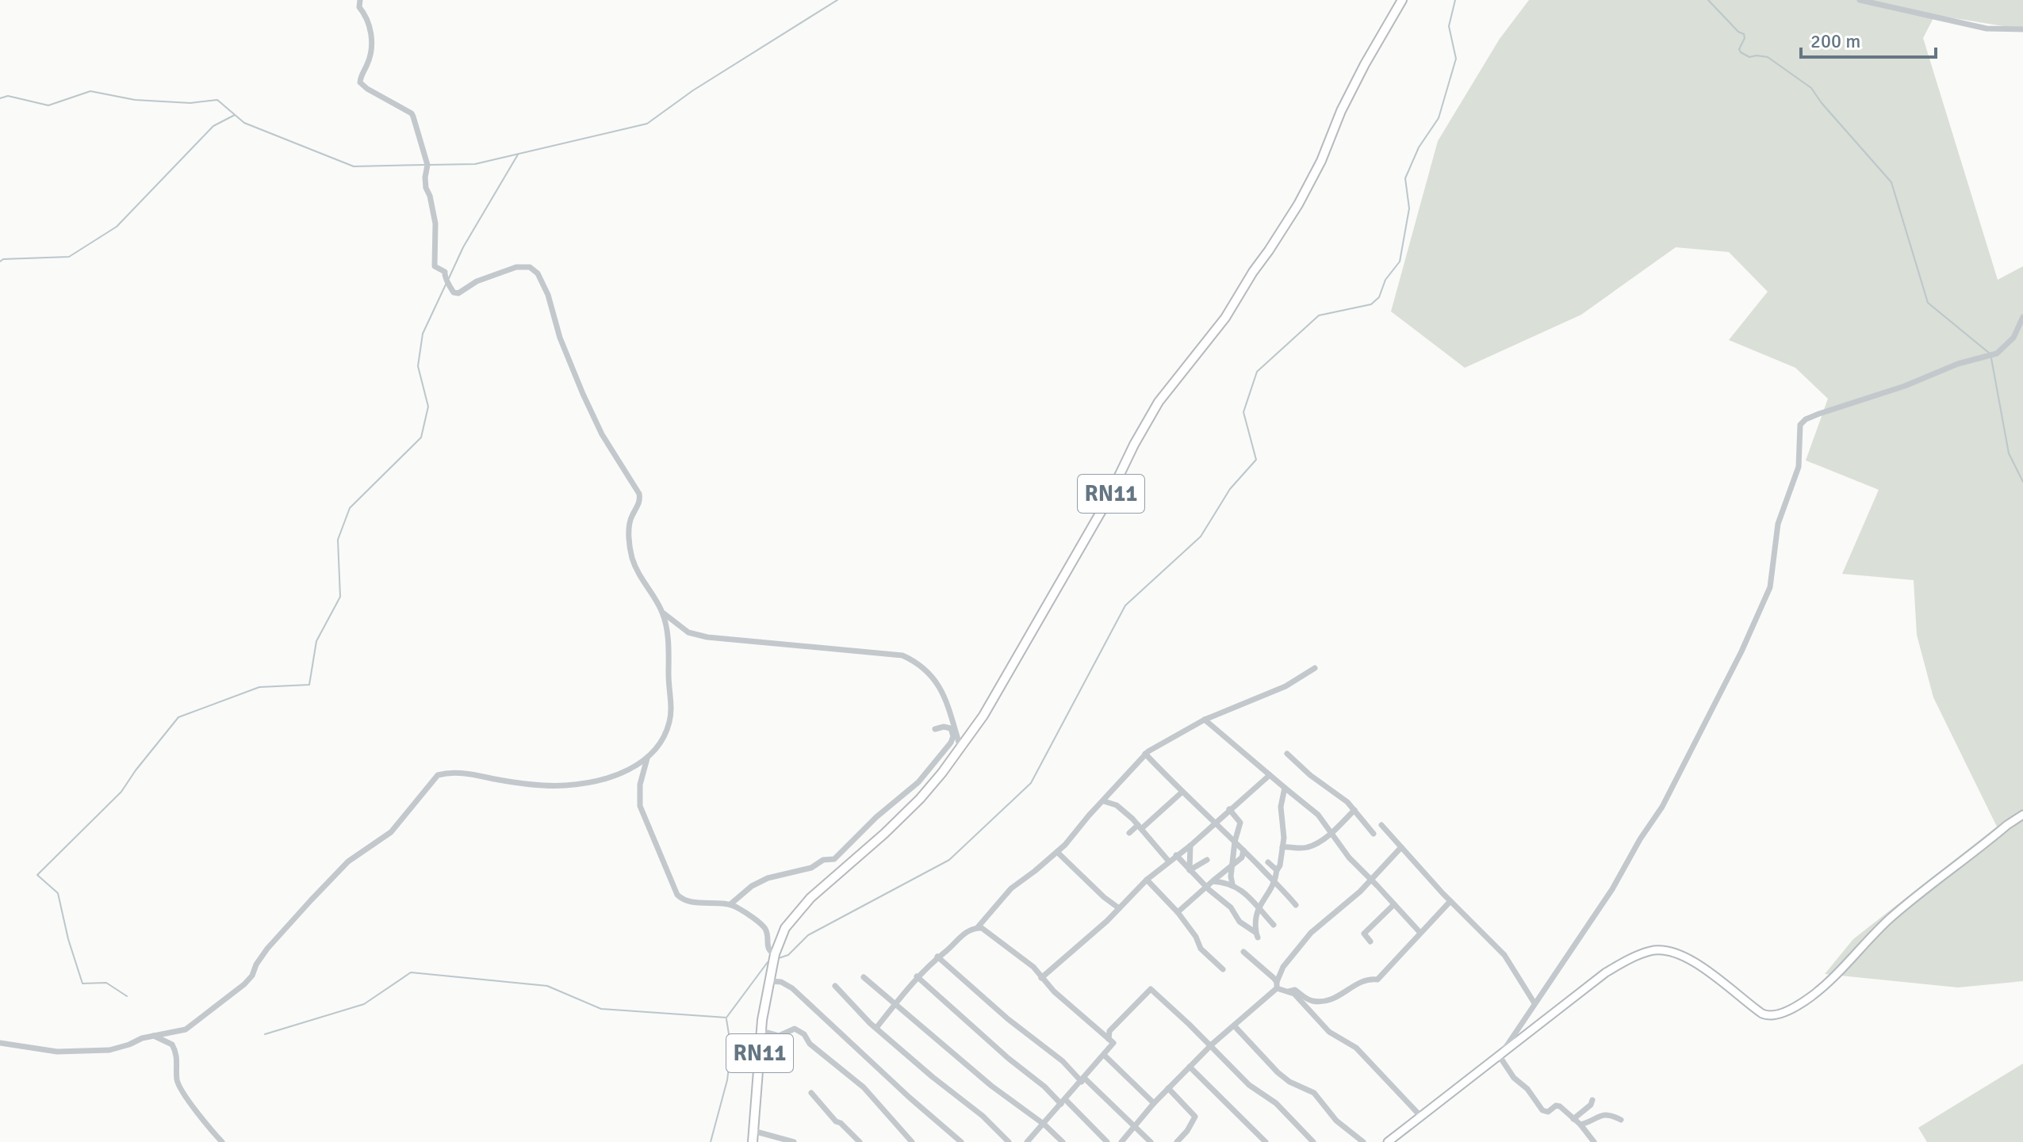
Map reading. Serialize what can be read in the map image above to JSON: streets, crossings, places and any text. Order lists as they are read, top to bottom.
{
  "streets": {
    "main road": ["RN11"]
  },
  "scale_bar": "200 m"
}
